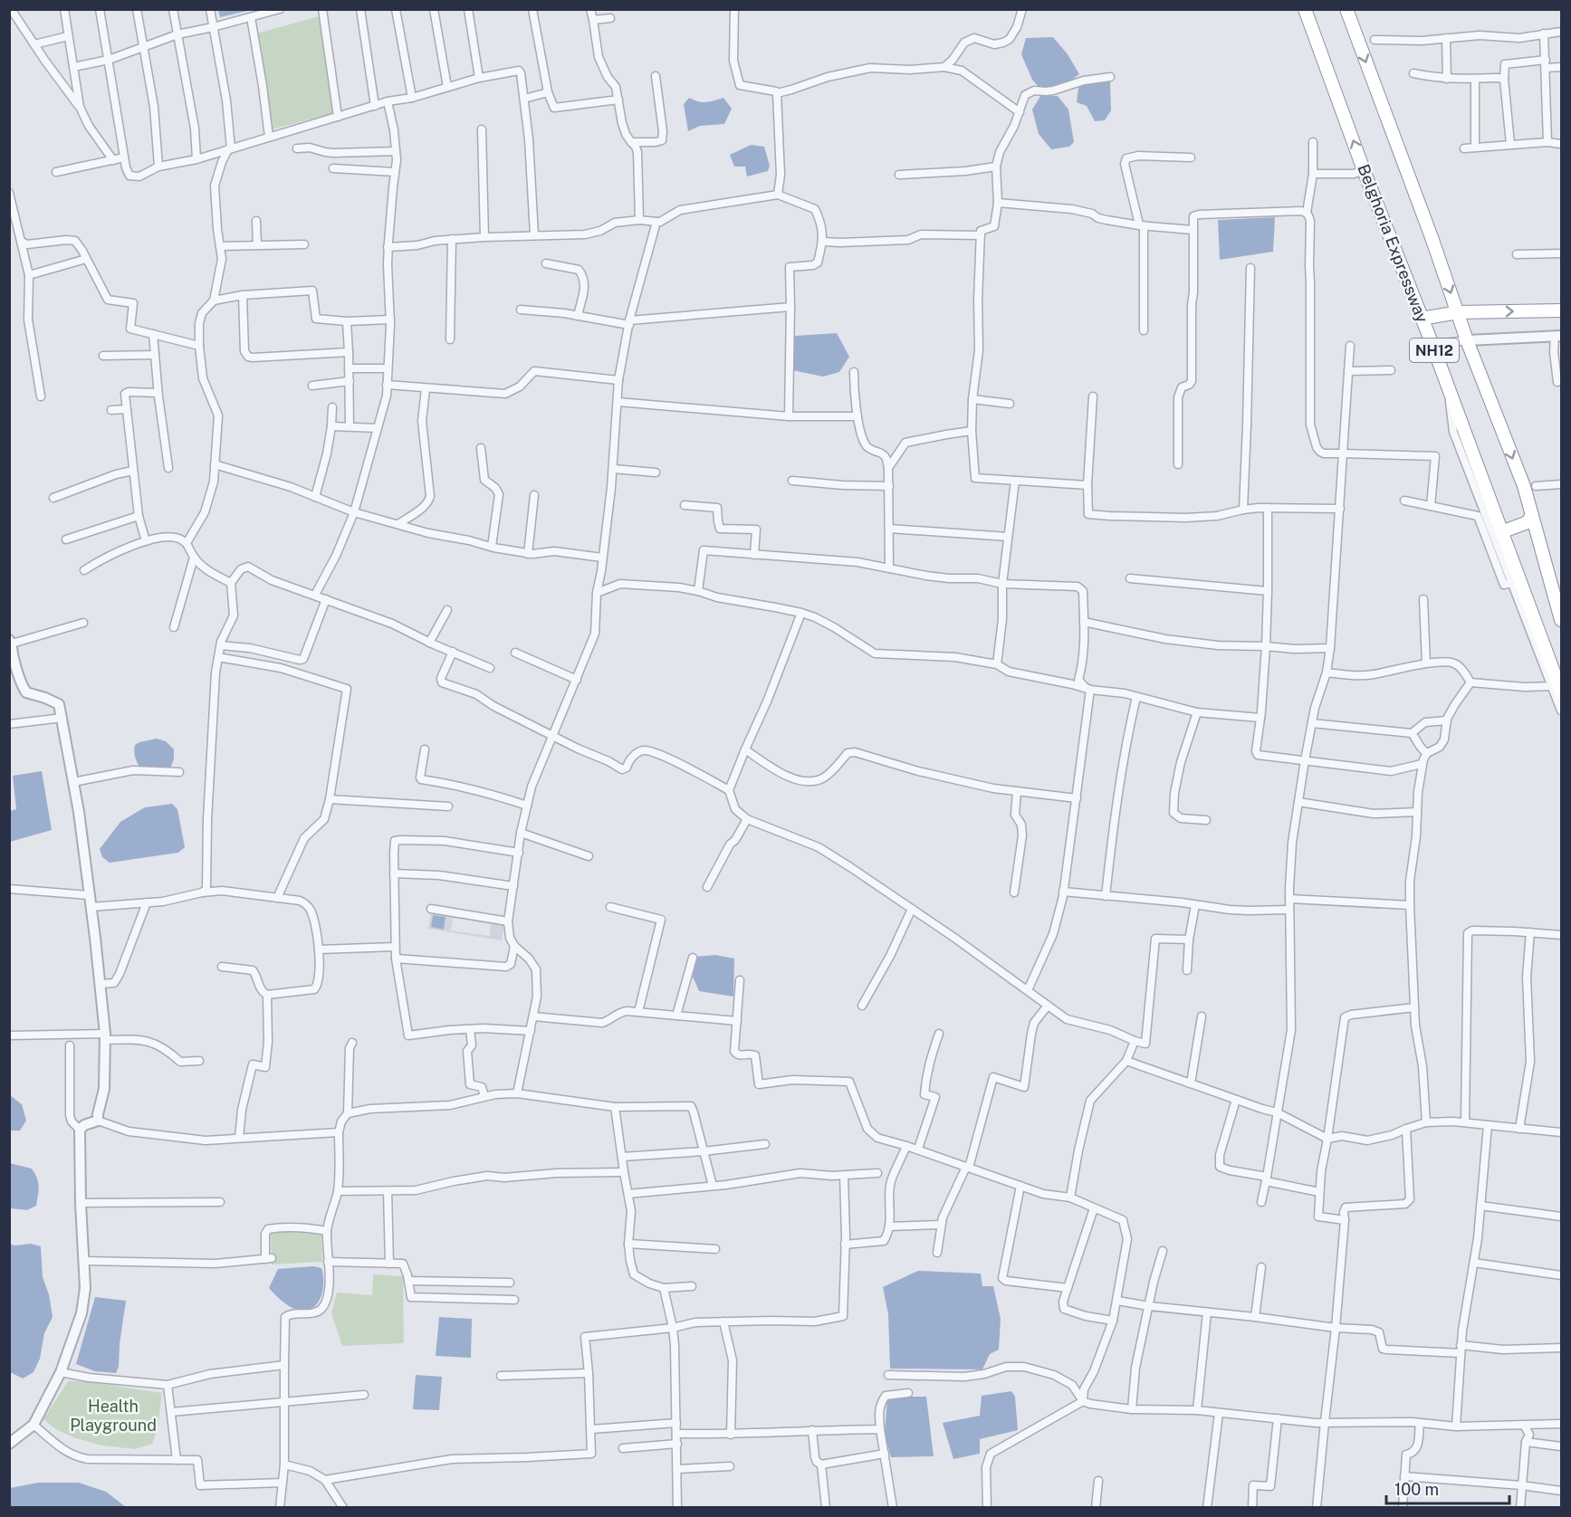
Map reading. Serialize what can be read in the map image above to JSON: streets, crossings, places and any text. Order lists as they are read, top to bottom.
{
  "streets": {
    "highway": ["Belghoria Expressway", "NH12"]
  },
  "parks": ["Health Playground"],
  "scale_bar": "100 m"
}
